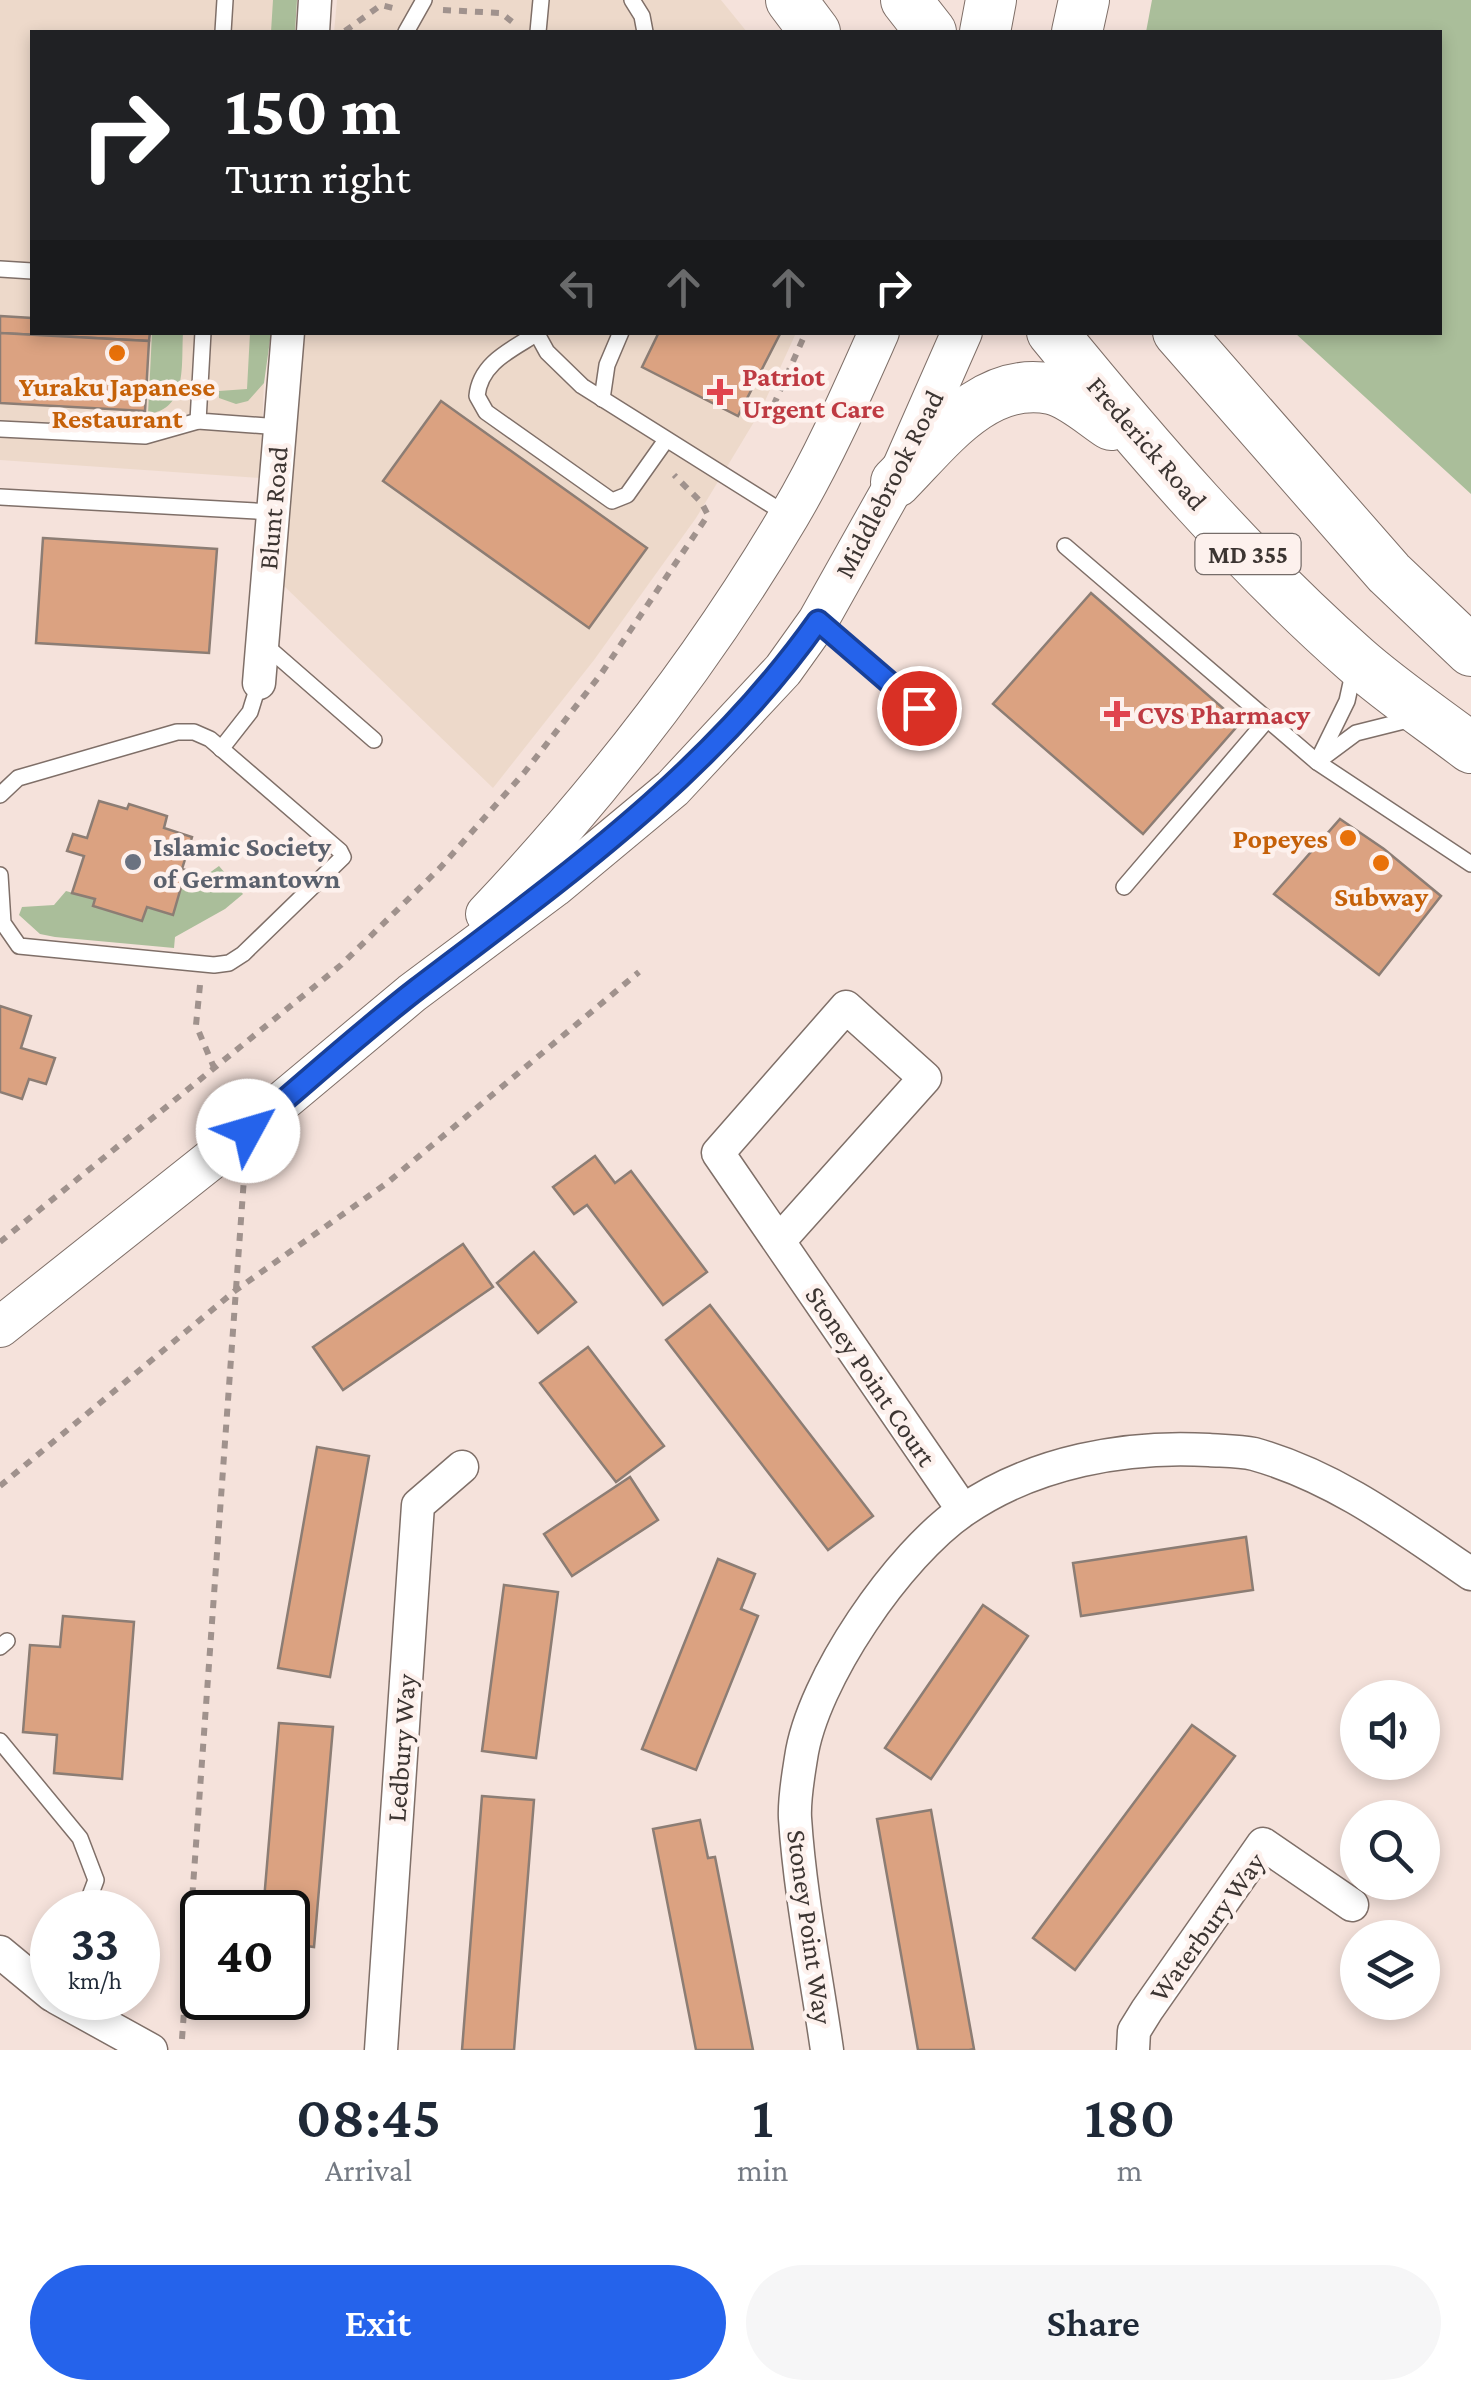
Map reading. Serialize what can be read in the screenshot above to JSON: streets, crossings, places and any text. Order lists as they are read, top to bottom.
{
  "streets": {
    "main road": ["Frederick Road", "MD 355"],
    "street": [
      "Middlebrook Road",
      "Blunt Road",
      "Stoney Point Court",
      "Ledbury Way",
      "Stoney Point Way",
      "Waterbury Way"
    ]
  },
  "crossings": [
    ["Stoney Point Court", "Stoney Point Way"]
  ],
  "places": {
    "other": [
      "Yuraku Japanese Restaurant",
      "Popeyes",
      "Islamic Society of Germantown",
      "Subway"
    ],
    "health": ["Patriot Urgent Care", "CVS Pharmacy"]
  },
  "page": {
    "turn": ["150 m", "Turn right"],
    "speed": "33 km/h",
    "limit": "40",
    "eta": [
      "08:45",
      "Arrival",
      "1",
      "min",
      "180",
      "m"
    ],
    "buttons": ["Exit", "Share"]
  }
}
